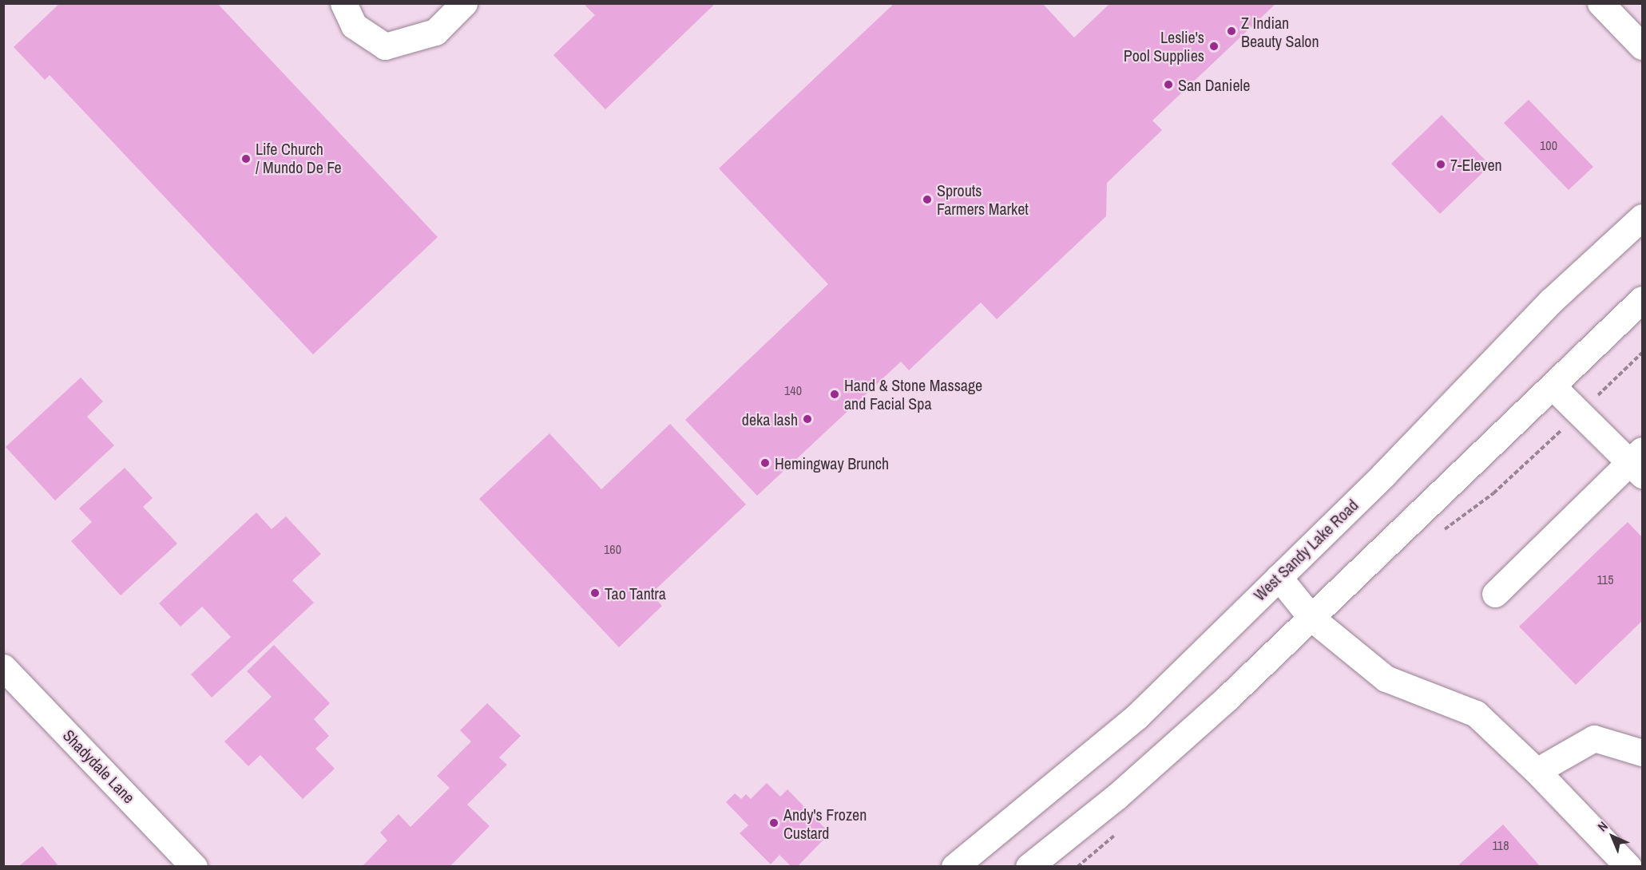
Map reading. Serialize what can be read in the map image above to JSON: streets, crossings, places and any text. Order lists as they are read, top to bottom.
{
  "streets": {
    "main road": ["West Sandy Lake Road", "Shadydale Lane"]
  },
  "places": [
    "Z Indian Beauty Salon",
    "Leslie's Pool Supplies",
    "San Daniele",
    "Life Church / Mundo De Fe",
    "7-Eleven",
    "Sprouts Farmers Market",
    "Hand & Stone Massage and Facial Spa",
    "deka lash",
    "Hemingway Brunch",
    "Tao Tantra",
    "Andy's Frozen Custard"
  ],
  "house_numbers": [
    "100",
    "140",
    "160",
    "115",
    "118"
  ],
  "north": "top left"
}
